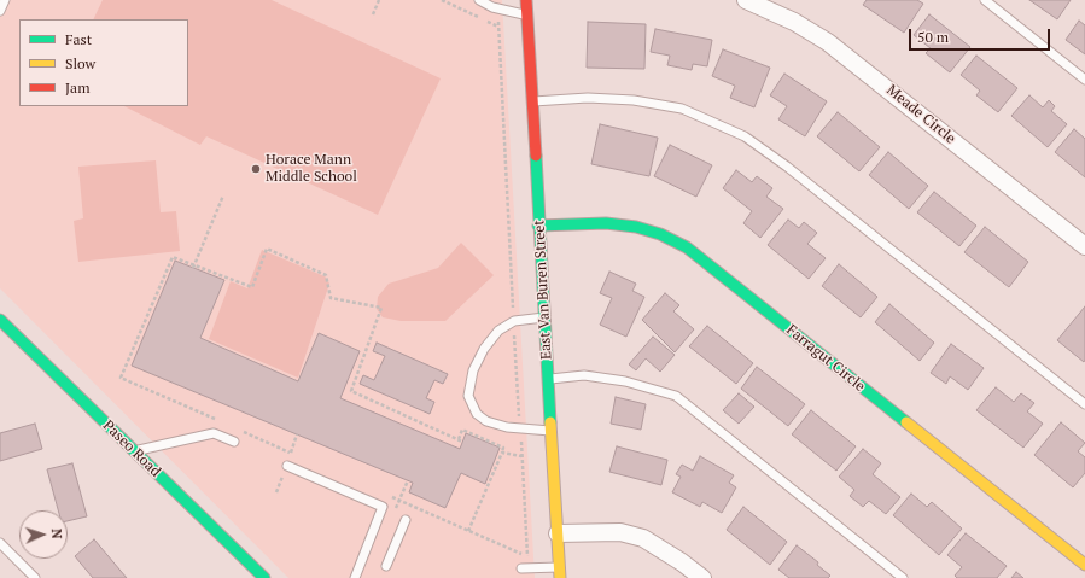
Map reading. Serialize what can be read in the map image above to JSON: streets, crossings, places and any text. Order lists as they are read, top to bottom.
{
  "streets": {
    "street": [
      "Meade Circle",
      "East Van Buren Street",
      "Farragut Circle",
      "Paseo Road"
    ]
  },
  "crossings": [
    ["East Van Buren Street", "Farragut Circle"]
  ],
  "places": ["Horace Mann Middle School"],
  "legend": ["Fast", "Slow", "Jam"],
  "scale_bar": "50 m",
  "north": "right"
}
